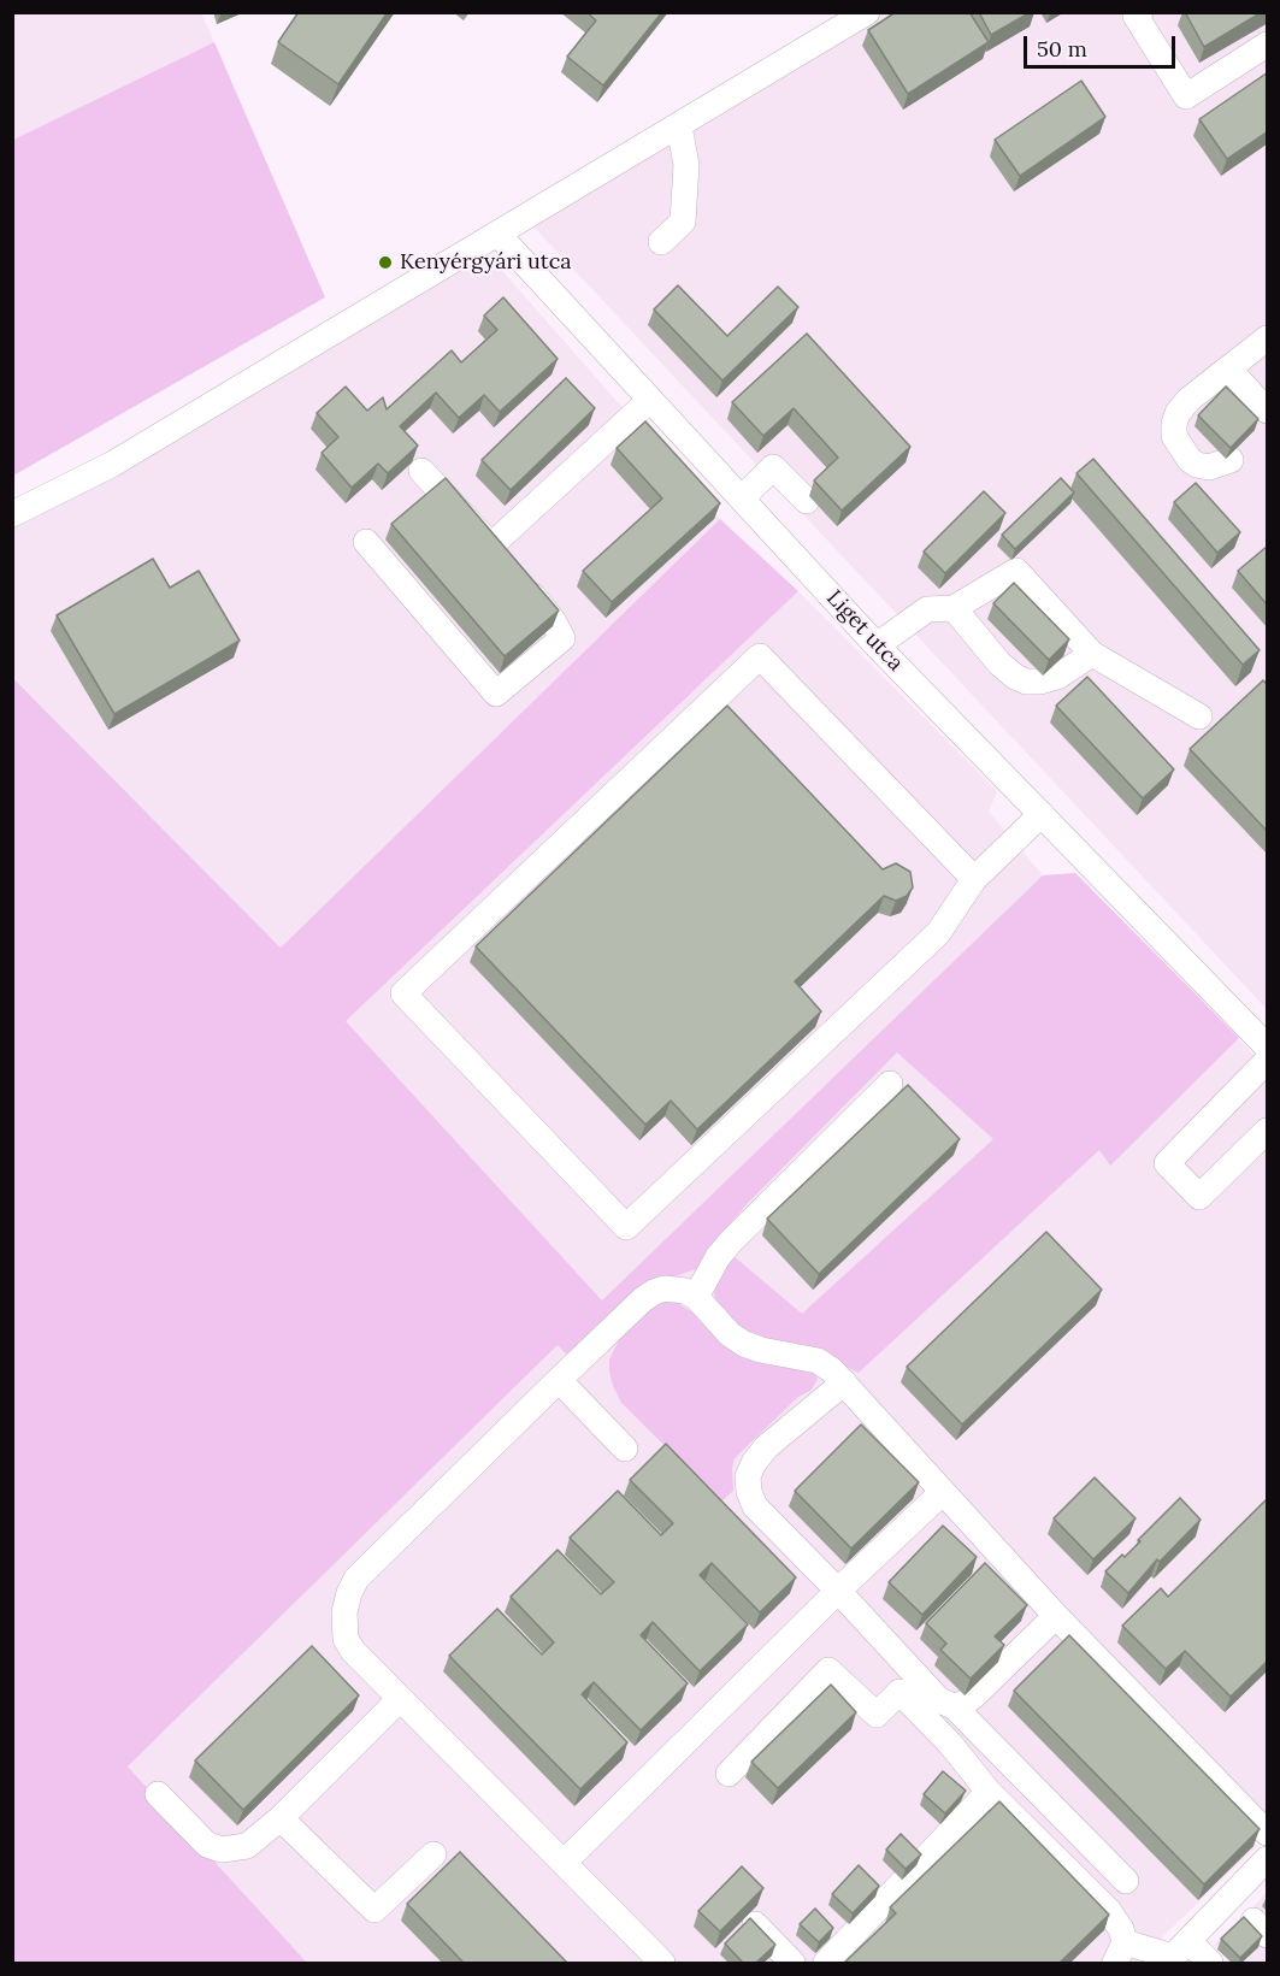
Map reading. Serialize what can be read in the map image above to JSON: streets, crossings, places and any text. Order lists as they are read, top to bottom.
{
  "streets": {
    "street": ["Liget utca"]
  },
  "places": ["Kenyérgyári utca"],
  "scale_bar": "50 m"
}
